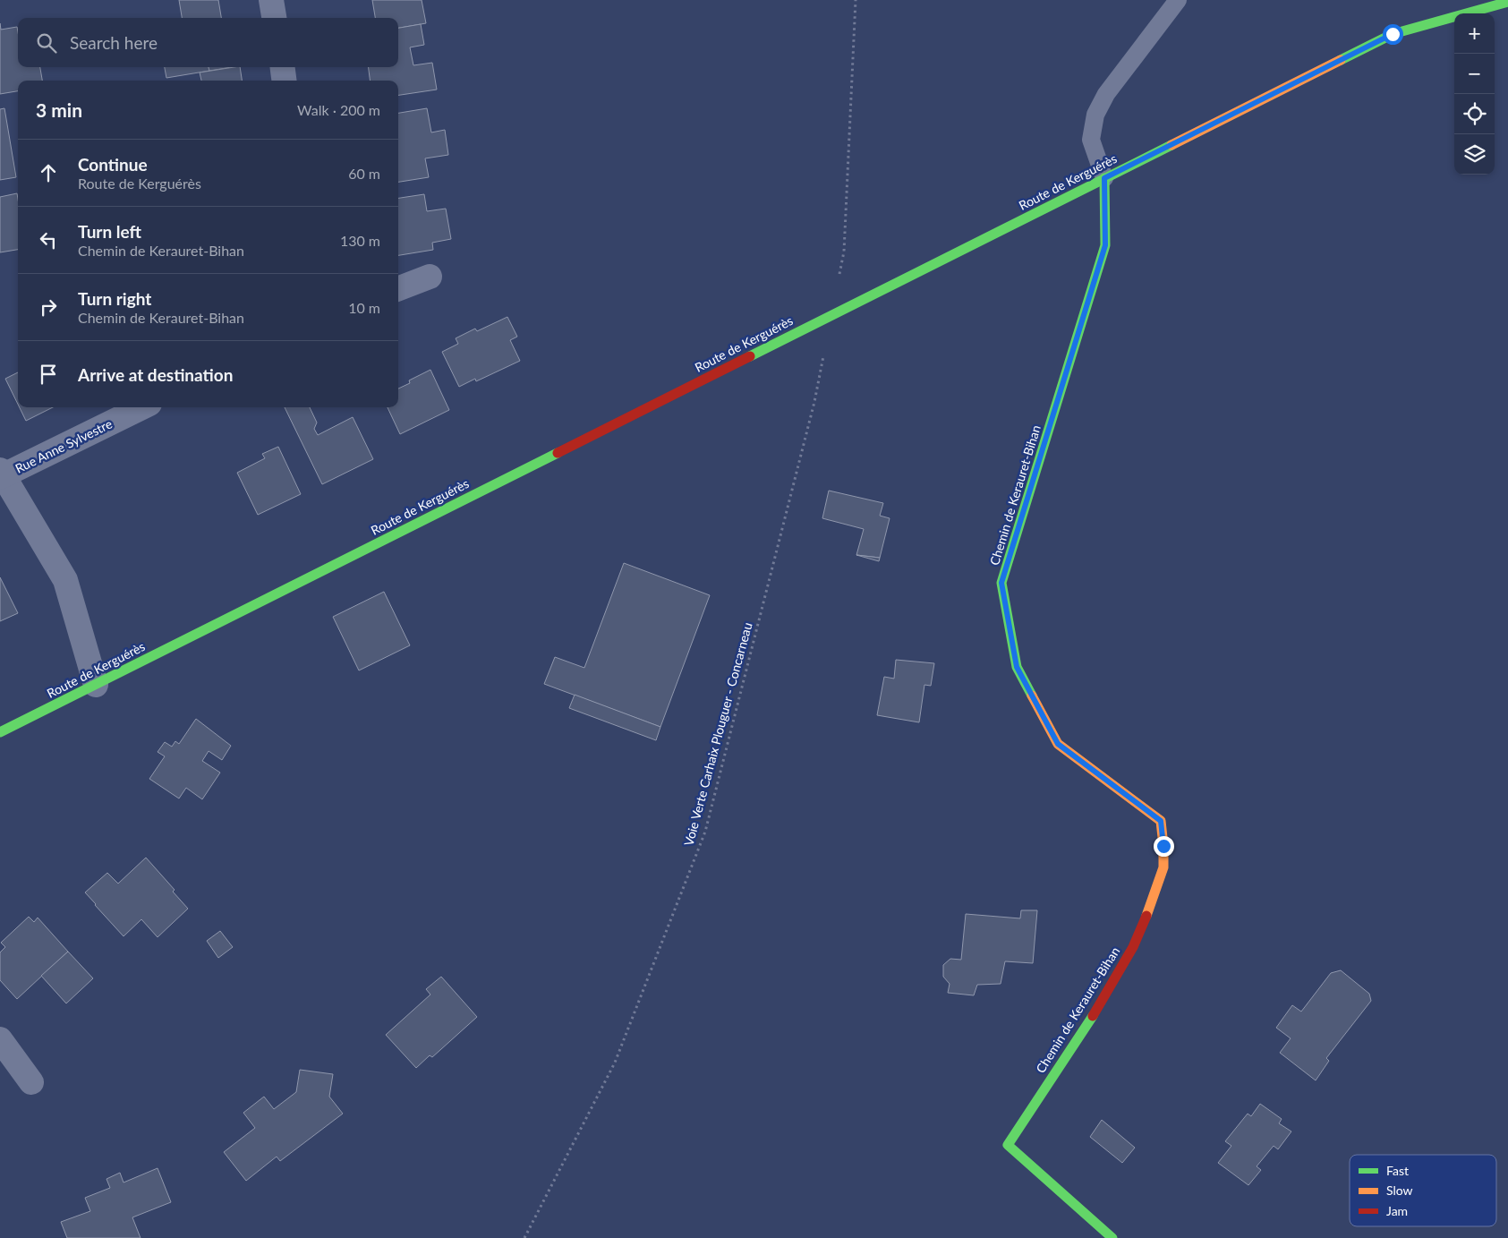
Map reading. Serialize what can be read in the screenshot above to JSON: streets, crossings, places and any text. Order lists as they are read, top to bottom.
{
  "streets": {
    "street": ["Route de Kerguérès", "Rue Anne Sylvestre", "Chemin de Kerauret-Bihan"],
    "path": ["Voie Verte Carhaix Plouguer - Concarneau"]
  },
  "crossings": [
    ["Route de Kerguérès", "Chemin de Kerauret-Bihan"],
    ["Route de Kerguérès", "Voie Verte Carhaix Plouguer - Concarneau"]
  ],
  "legend": ["Fast", "Slow", "Jam"],
  "page": {
    "map_buttons": ["+", "−"],
    "search": "Search here",
    "heading": ["3 min", "Walk · 200 m"],
    "list": [
      ["Continue", "Route de Kerguérès", "60 m"],
      ["Turn left", "Chemin de Kerauret-Bihan", "130 m"],
      ["Turn right", "Chemin de Kerauret-Bihan", "10 m"],
      "Arrive at destination"
    ]
  }
}
